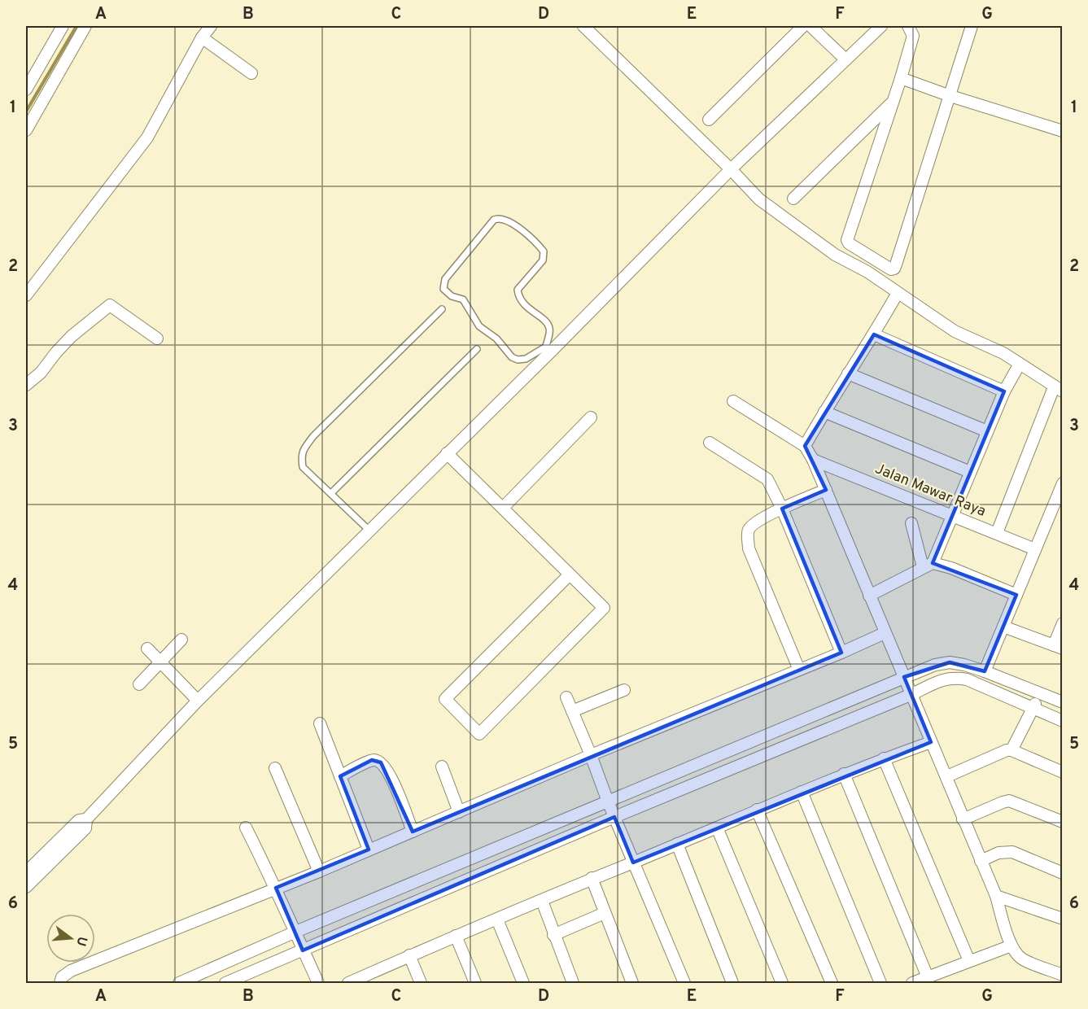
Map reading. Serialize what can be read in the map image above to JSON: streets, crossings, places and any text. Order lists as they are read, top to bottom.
{
  "streets": {
    "street": ["Jalan Mawar Raya"]
  },
  "north": "right",
  "grid": {
    "columns": [
      "A",
      "B",
      "C",
      "D",
      "E",
      "F",
      "G"
    ],
    "rows": [
      "1",
      "2",
      "3",
      "4",
      "5",
      "6"
    ]
  }
}
